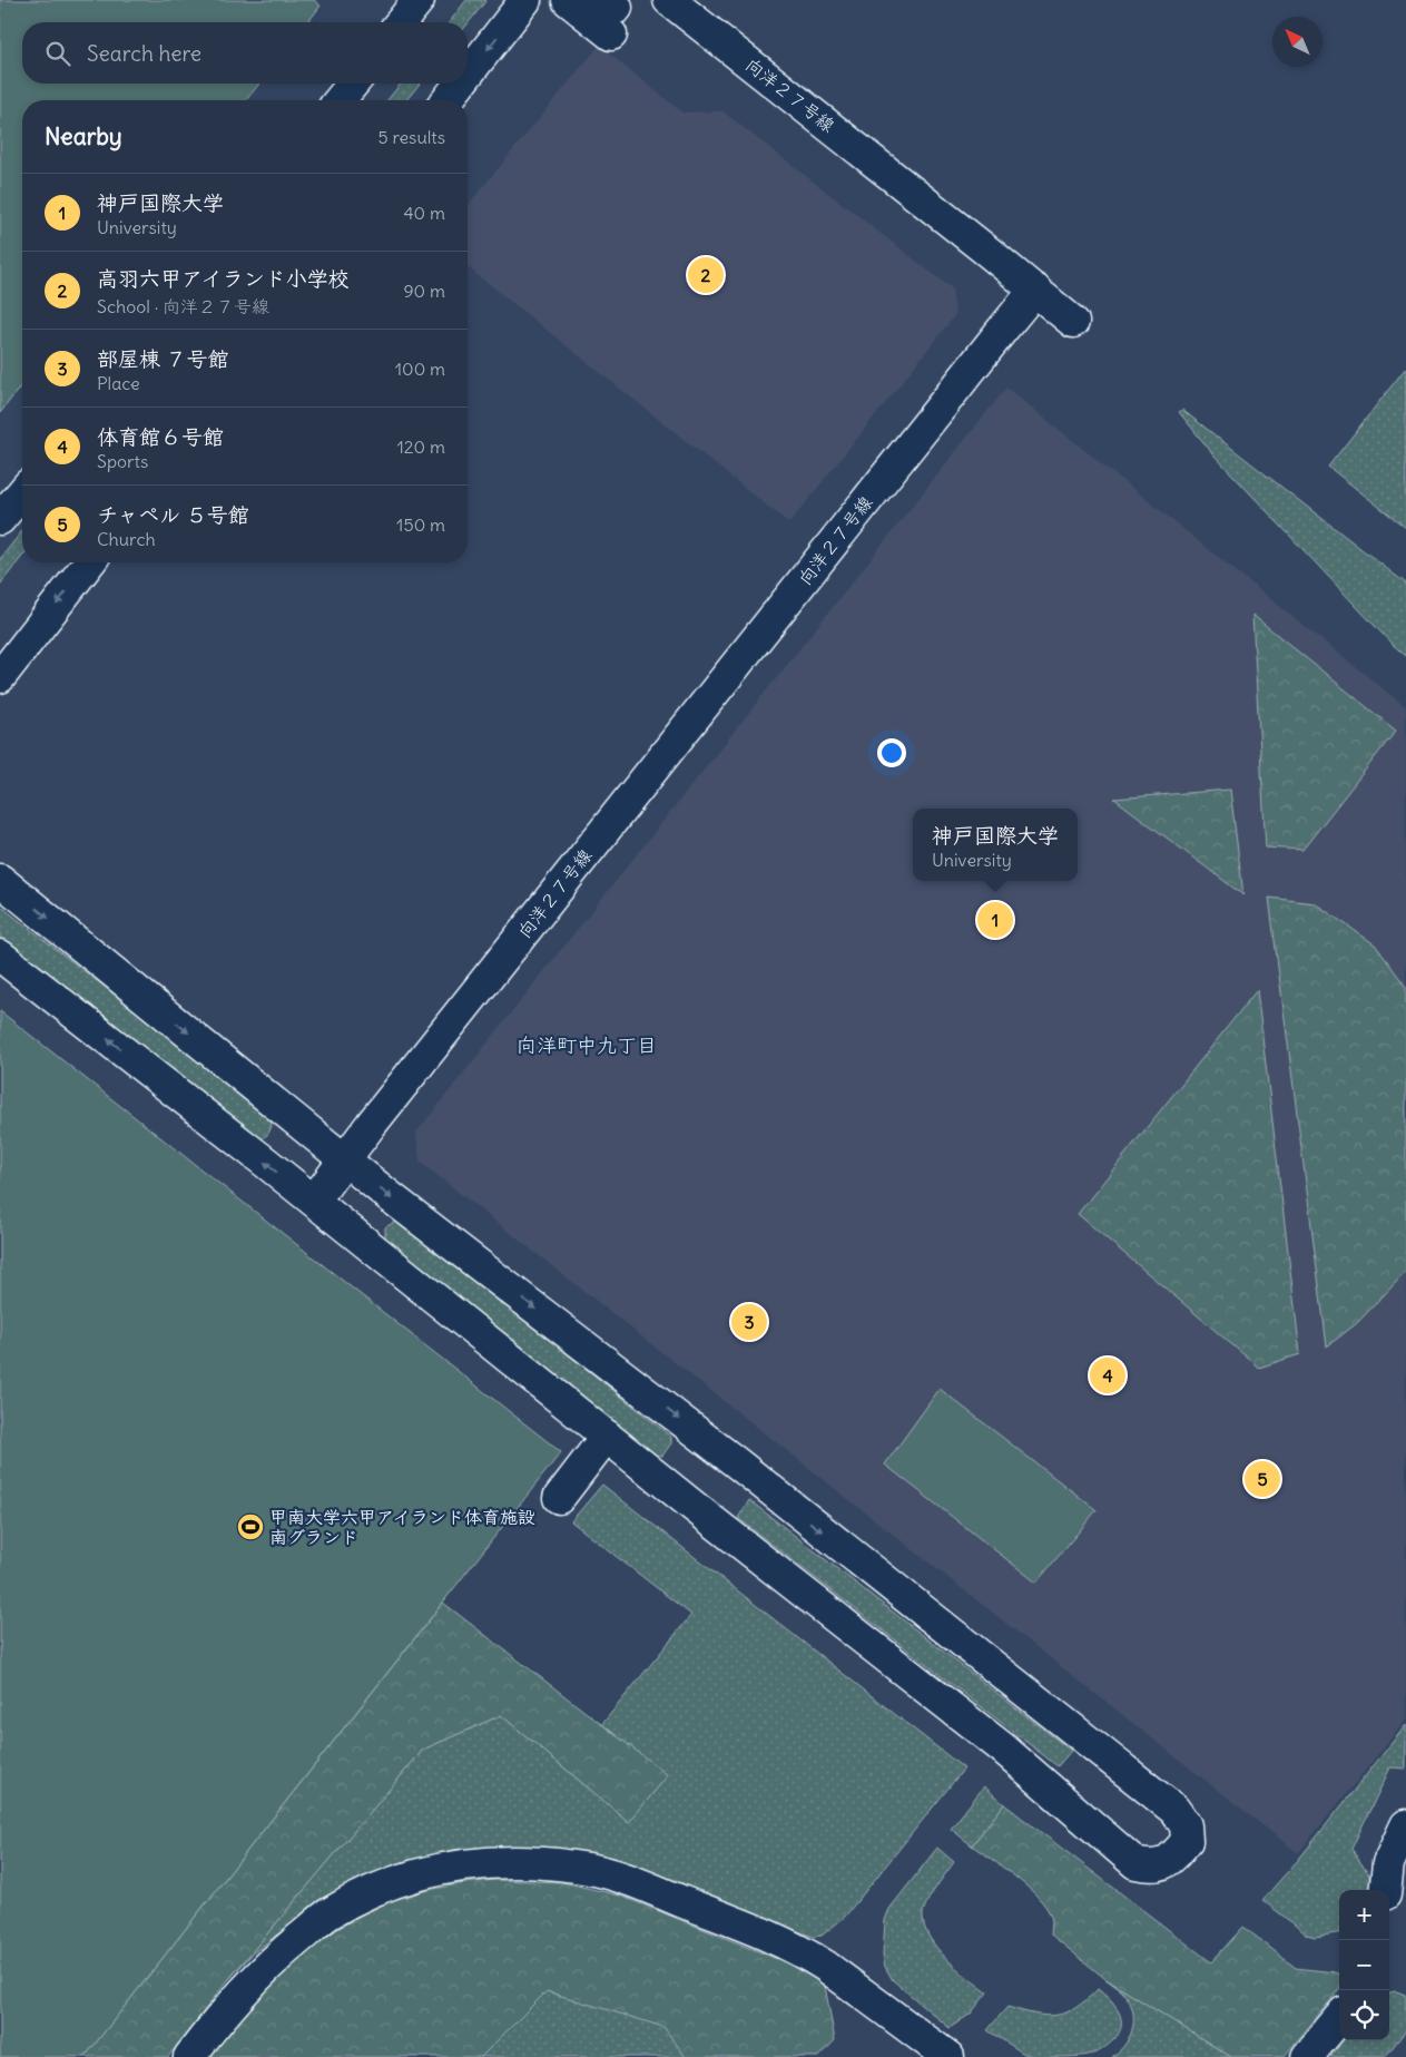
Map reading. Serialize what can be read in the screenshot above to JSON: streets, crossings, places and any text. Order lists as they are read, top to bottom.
{
  "streets": {
    "street": ["向洋２７号線"]
  },
  "districts": ["向洋町中九丁目"],
  "places": {
    "sports": ["甲南大学六甲アイランド体育施設 南グランド"]
  },
  "north": "top left",
  "page": {
    "search": "Search here",
    "heading": ["Nearby", "5 results"],
    "list": [
      {
        "mark": "1",
        "name": "神戸国際大学",
        "note": "University",
        "value": "40 m"
      },
      {
        "mark": "2",
        "name": "高羽六甲アイランド小学校",
        "note": "School · 向洋２７号線",
        "value": "90 m"
      },
      {
        "mark": "3",
        "name": "部屋棟 ７号館",
        "note": "Place",
        "value": "100 m"
      },
      {
        "mark": "4",
        "name": "体育館６号館",
        "note": "Sports",
        "value": "120 m"
      },
      {
        "mark": "5",
        "name": "チャペル ５号館",
        "note": "Church",
        "value": "150 m"
      }
    ],
    "pins": [
      "2",
      "1",
      "3",
      "4",
      "5"
    ],
    "popup": ["神戸国際大学", "University"],
    "map_buttons": ["+", "−"]
  }
}
